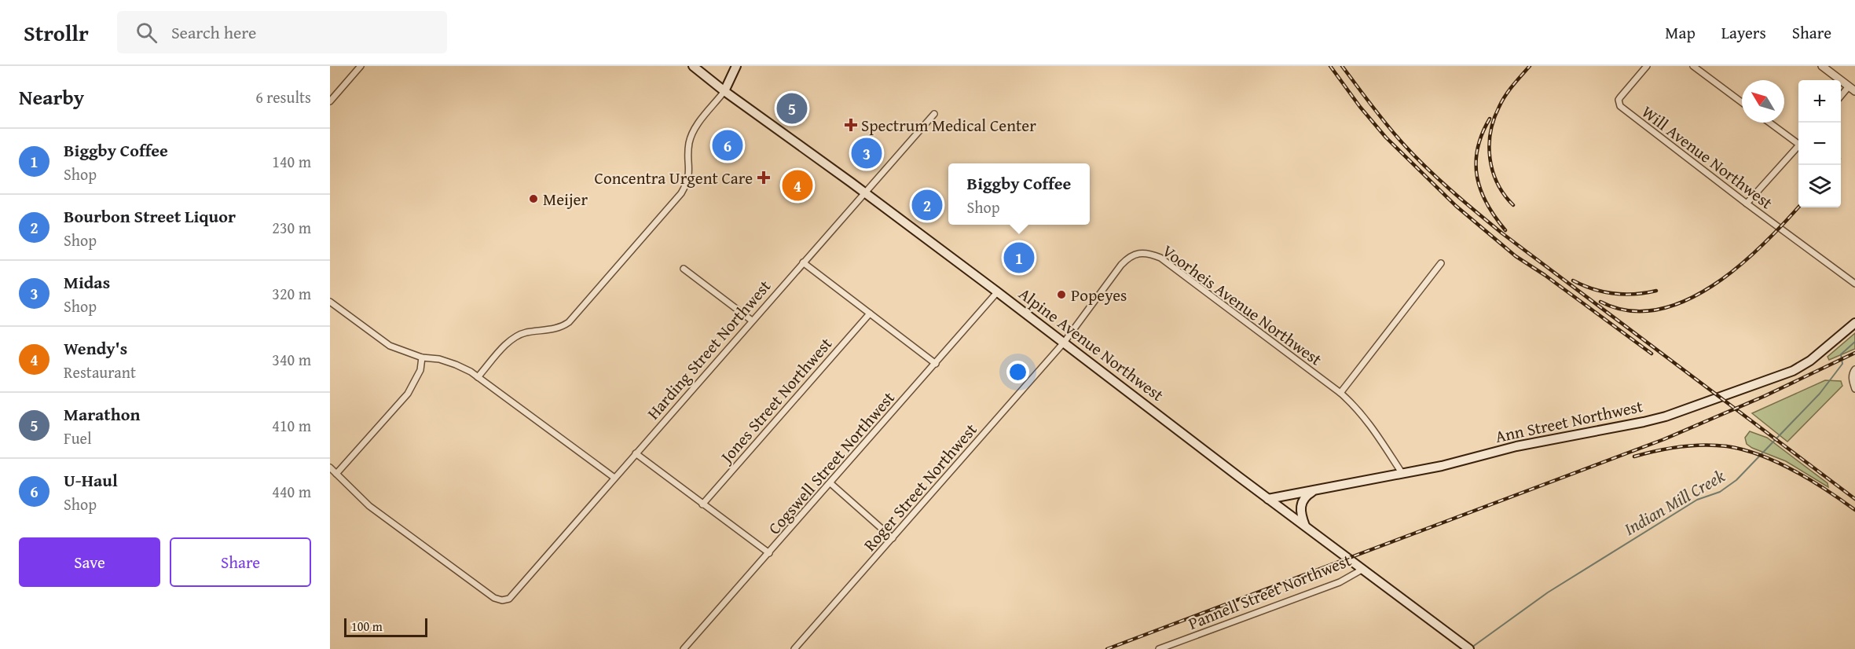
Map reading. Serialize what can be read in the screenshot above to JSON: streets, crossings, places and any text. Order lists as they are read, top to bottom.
{
  "streets": {
    "main road": ["Alpine Avenue Northwest", "Ann Street Northwest"],
    "street": [
      "Will Avenue Northwest",
      "Voorheis Avenue Northwest",
      "Harding Street Northwest",
      "Jones Street Northwest",
      "Cogswell Street Northwest",
      "Roger Street Northwest",
      "Pannell Street Northwest"
    ]
  },
  "crossings": [
    ["Voorheis Avenue Northwest", "Alpine Avenue Northwest"],
    ["Voorheis Avenue Northwest", "Ann Street Northwest"],
    ["Voorheis Avenue Northwest", "Roger Street Northwest"],
    ["Alpine Avenue Northwest", "Harding Street Northwest"],
    ["Alpine Avenue Northwest", "Ann Street Northwest"],
    ["Alpine Avenue Northwest", "Cogswell Street Northwest"],
    ["Alpine Avenue Northwest", "Roger Street Northwest"],
    ["Alpine Avenue Northwest", "Pannell Street Northwest"]
  ],
  "water": ["Indian Mill Creek"],
  "places": {
    "health": ["Spectrum Medical Center", "Concentra Urgent Care"],
    "other": ["Meijer", "Popeyes"]
  },
  "scale_bar": "100 m",
  "north": "top left",
  "page": {
    "header": "Strollr",
    "search": "Search here",
    "nav": ["Map", "Layers", "Share"],
    "heading": ["Nearby", "6 results"],
    "map_buttons": ["+", "−"],
    "pins": [
      "5",
      "6",
      "3",
      "4",
      "2",
      "1"
    ],
    "list": [
      {
        "mark": "1",
        "name": "Biggby Coffee",
        "note": "Shop",
        "value": "140 m"
      },
      {
        "mark": "2",
        "name": "Bourbon Street Liquor",
        "note": "Shop",
        "value": "230 m"
      },
      {
        "mark": "3",
        "name": "Midas",
        "note": "Shop",
        "value": "320 m"
      },
      {
        "mark": "4",
        "name": "Wendy's",
        "note": "Restaurant",
        "value": "340 m"
      },
      {
        "mark": "5",
        "name": "Marathon",
        "note": "Fuel",
        "value": "410 m"
      },
      {
        "mark": "6",
        "name": "U-Haul",
        "note": "Shop",
        "value": "440 m"
      }
    ],
    "popup": ["Biggby Coffee", "Shop"],
    "buttons": ["Save", "Share"],
    "scale": "100 m"
  }
}
